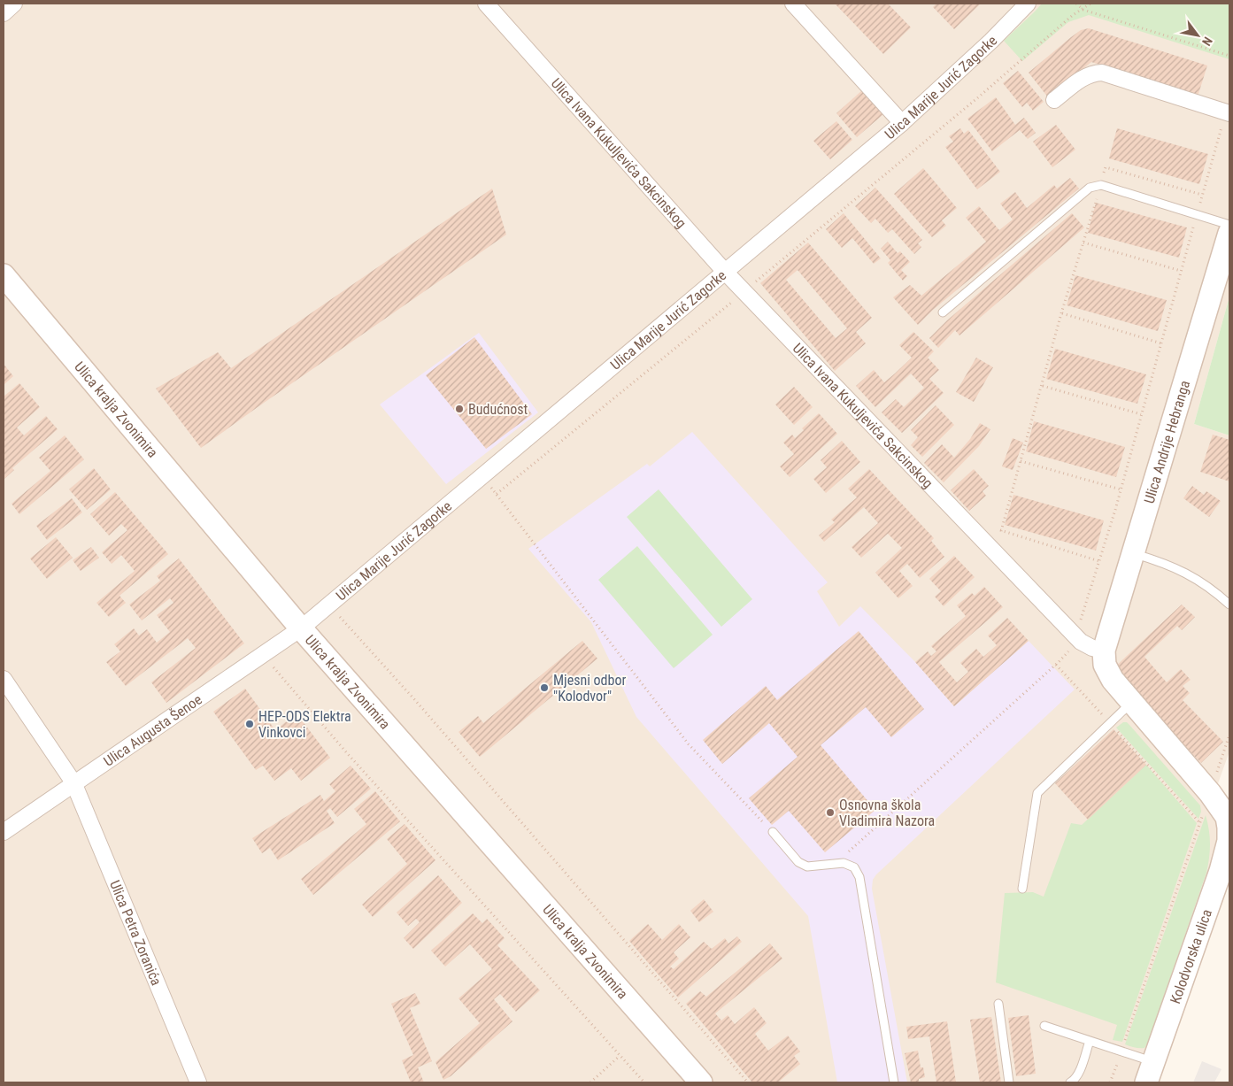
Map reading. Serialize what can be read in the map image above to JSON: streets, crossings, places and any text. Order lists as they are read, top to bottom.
{
  "streets": {
    "main road": ["Ulica kralja Zvonimira", "Ulica Andrije Hebranga", "Kolodvorska ulica"],
    "street": [
      "Ulica Marije Jurić Zagorke",
      "Ulica Ivana Kukuljevića Sakcinskog",
      "Ulica Augusta Šenoe",
      "Ulica Petra Zoranića"
    ]
  },
  "crossings": [
    ["Ulica Marije Jurić Zagorke", "Ulica Ivana Kukuljevića Sakcinskog"],
    ["Ulica Marije Jurić Zagorke", "Ulica kralja Zvonimira"],
    ["Ulica Marije Jurić Zagorke", "Ulica Augusta Šenoe"],
    ["Ulica Ivana Kukuljevića Sakcinskog", "Ulica Andrije Hebranga"],
    ["Ulica kralja Zvonimira", "Ulica Augusta Šenoe"],
    ["Ulica Augusta Šenoe", "Ulica Petra Zoranića"]
  ],
  "places": [
    "Budućnost",
    "Mjesni odbor \"Kolodvor\"",
    "HEP-ODS Elektra Vinkovci",
    "Osnovna škola Vladimira Nazora"
  ],
  "north": "bottom right"
}
